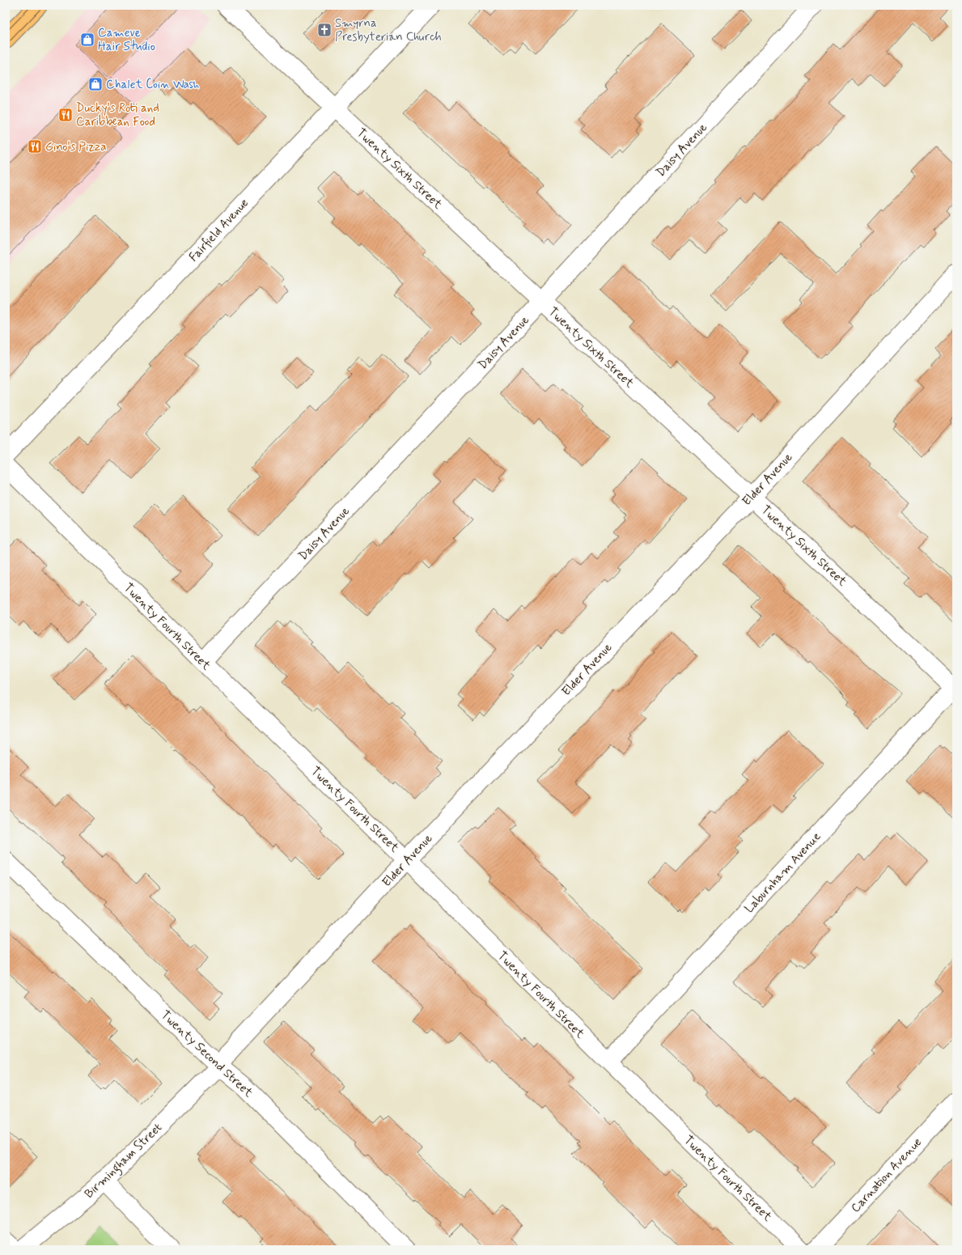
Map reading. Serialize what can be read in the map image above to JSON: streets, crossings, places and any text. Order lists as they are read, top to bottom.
{
  "streets": {
    "street": [
      "Daisy Avenue",
      "Twenty Sixth Street",
      "Fairfield Avenue",
      "Elder Avenue",
      "Twenty Fourth Street",
      "Laburnham Avenue",
      "Twenty Second Street",
      "Birmingham Street",
      "Carnation Avenue"
    ]
  },
  "crossings": [
    ["Daisy Avenue", "Twenty Sixth Street"],
    ["Daisy Avenue", "Twenty Fourth Street"],
    ["Twenty Sixth Street", "Fairfield Avenue"],
    ["Twenty Sixth Street", "Elder Avenue"],
    ["Twenty Sixth Street", "Laburnham Avenue"],
    ["Elder Avenue", "Twenty Fourth Street"],
    ["Elder Avenue", "Twenty Second Street"],
    ["Elder Avenue", "Birmingham Street"],
    ["Twenty Fourth Street", "Laburnham Avenue"],
    ["Twenty Second Street", "Birmingham Street"]
  ],
  "places": {
    "church": ["Smyrna Presbyterian Church"],
    "shop": ["Cameve Hair Studio", "Chalet Coin Wash"],
    "restaurant": ["Ducky's Roti and Caribbean Food", "Gino's Pizza"]
  }
}
